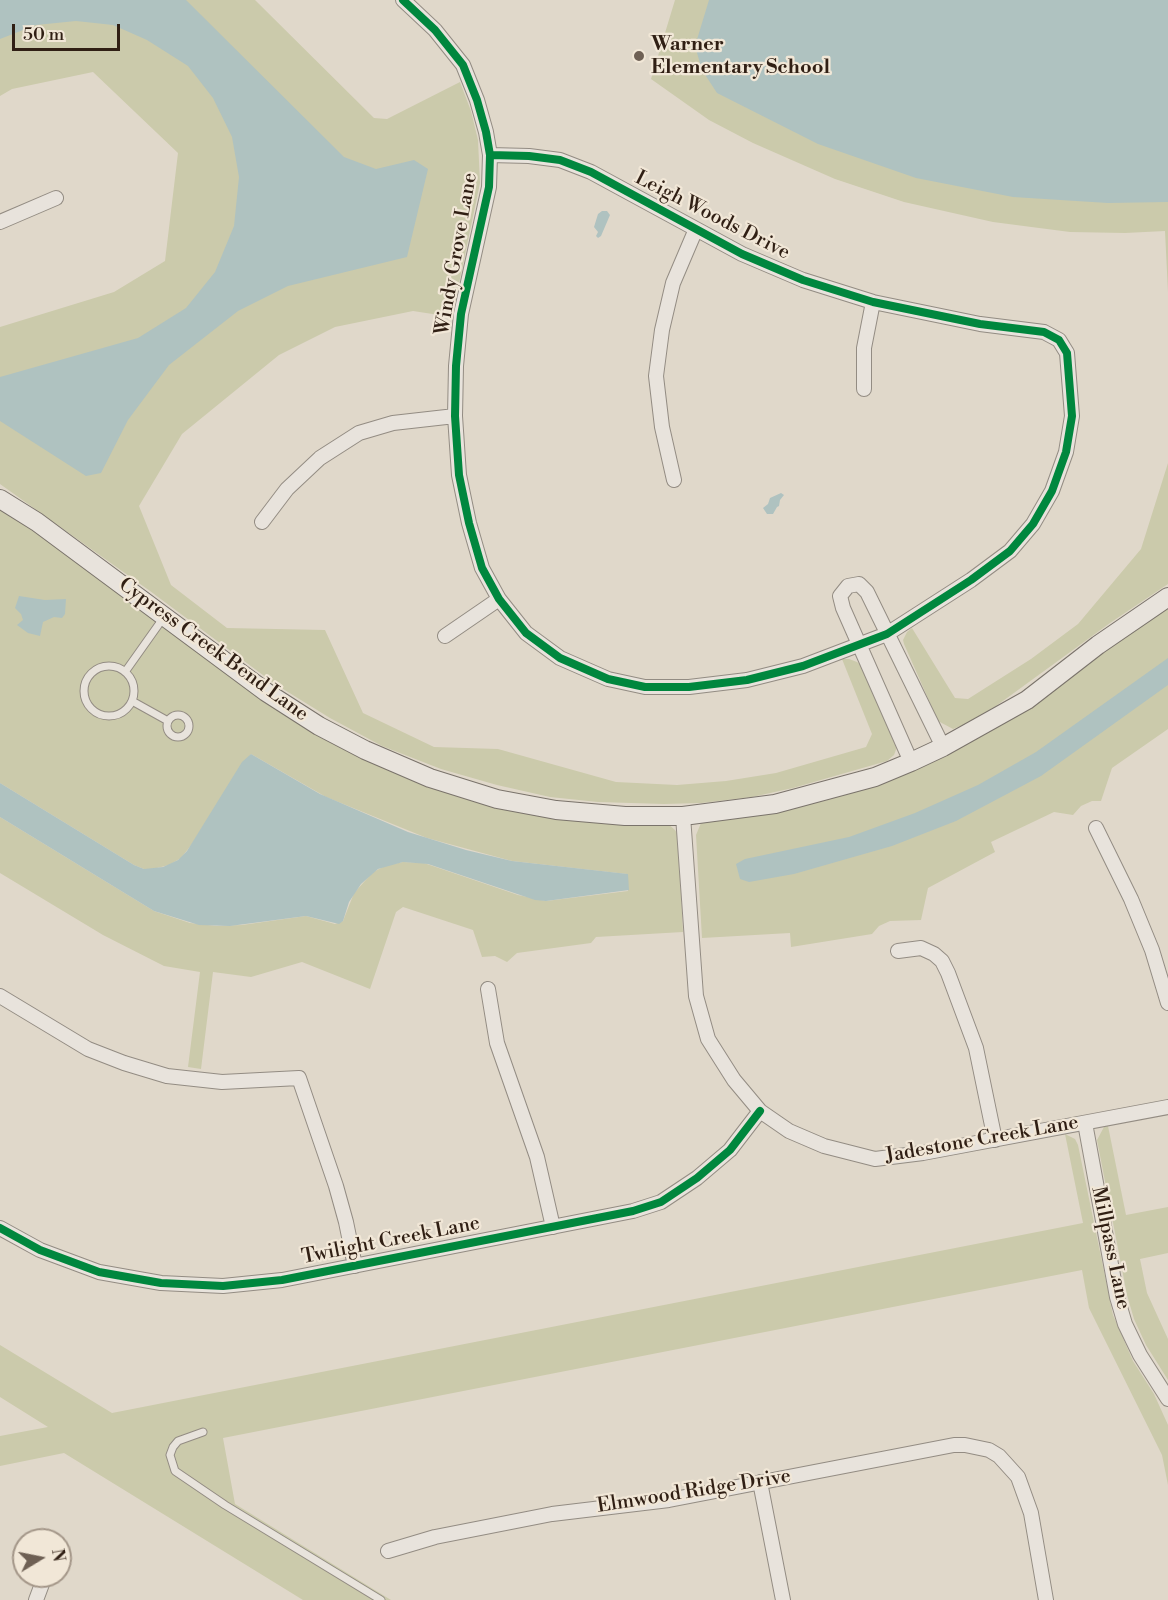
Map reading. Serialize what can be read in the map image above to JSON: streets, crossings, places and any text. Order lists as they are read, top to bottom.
{
  "streets": {
    "street": [
      "Leigh Woods Drive",
      "Windy Grove Lane",
      "Cypress Creek Bend Lane",
      "Jadestone Creek Lane",
      "Twilight Creek Lane",
      "Millpass Lane",
      "Elmwood Ridge Drive"
    ]
  },
  "crossings": [
    ["Leigh Woods Drive", "Windy Grove Lane"],
    ["Cypress Creek Bend Lane", "Jadestone Creek Lane"],
    ["Jadestone Creek Lane", "Twilight Creek Lane"],
    ["Jadestone Creek Lane", "Millpass Lane"]
  ],
  "places": ["Warner Elementary School"],
  "scale_bar": "50 m",
  "north": "right"
}
